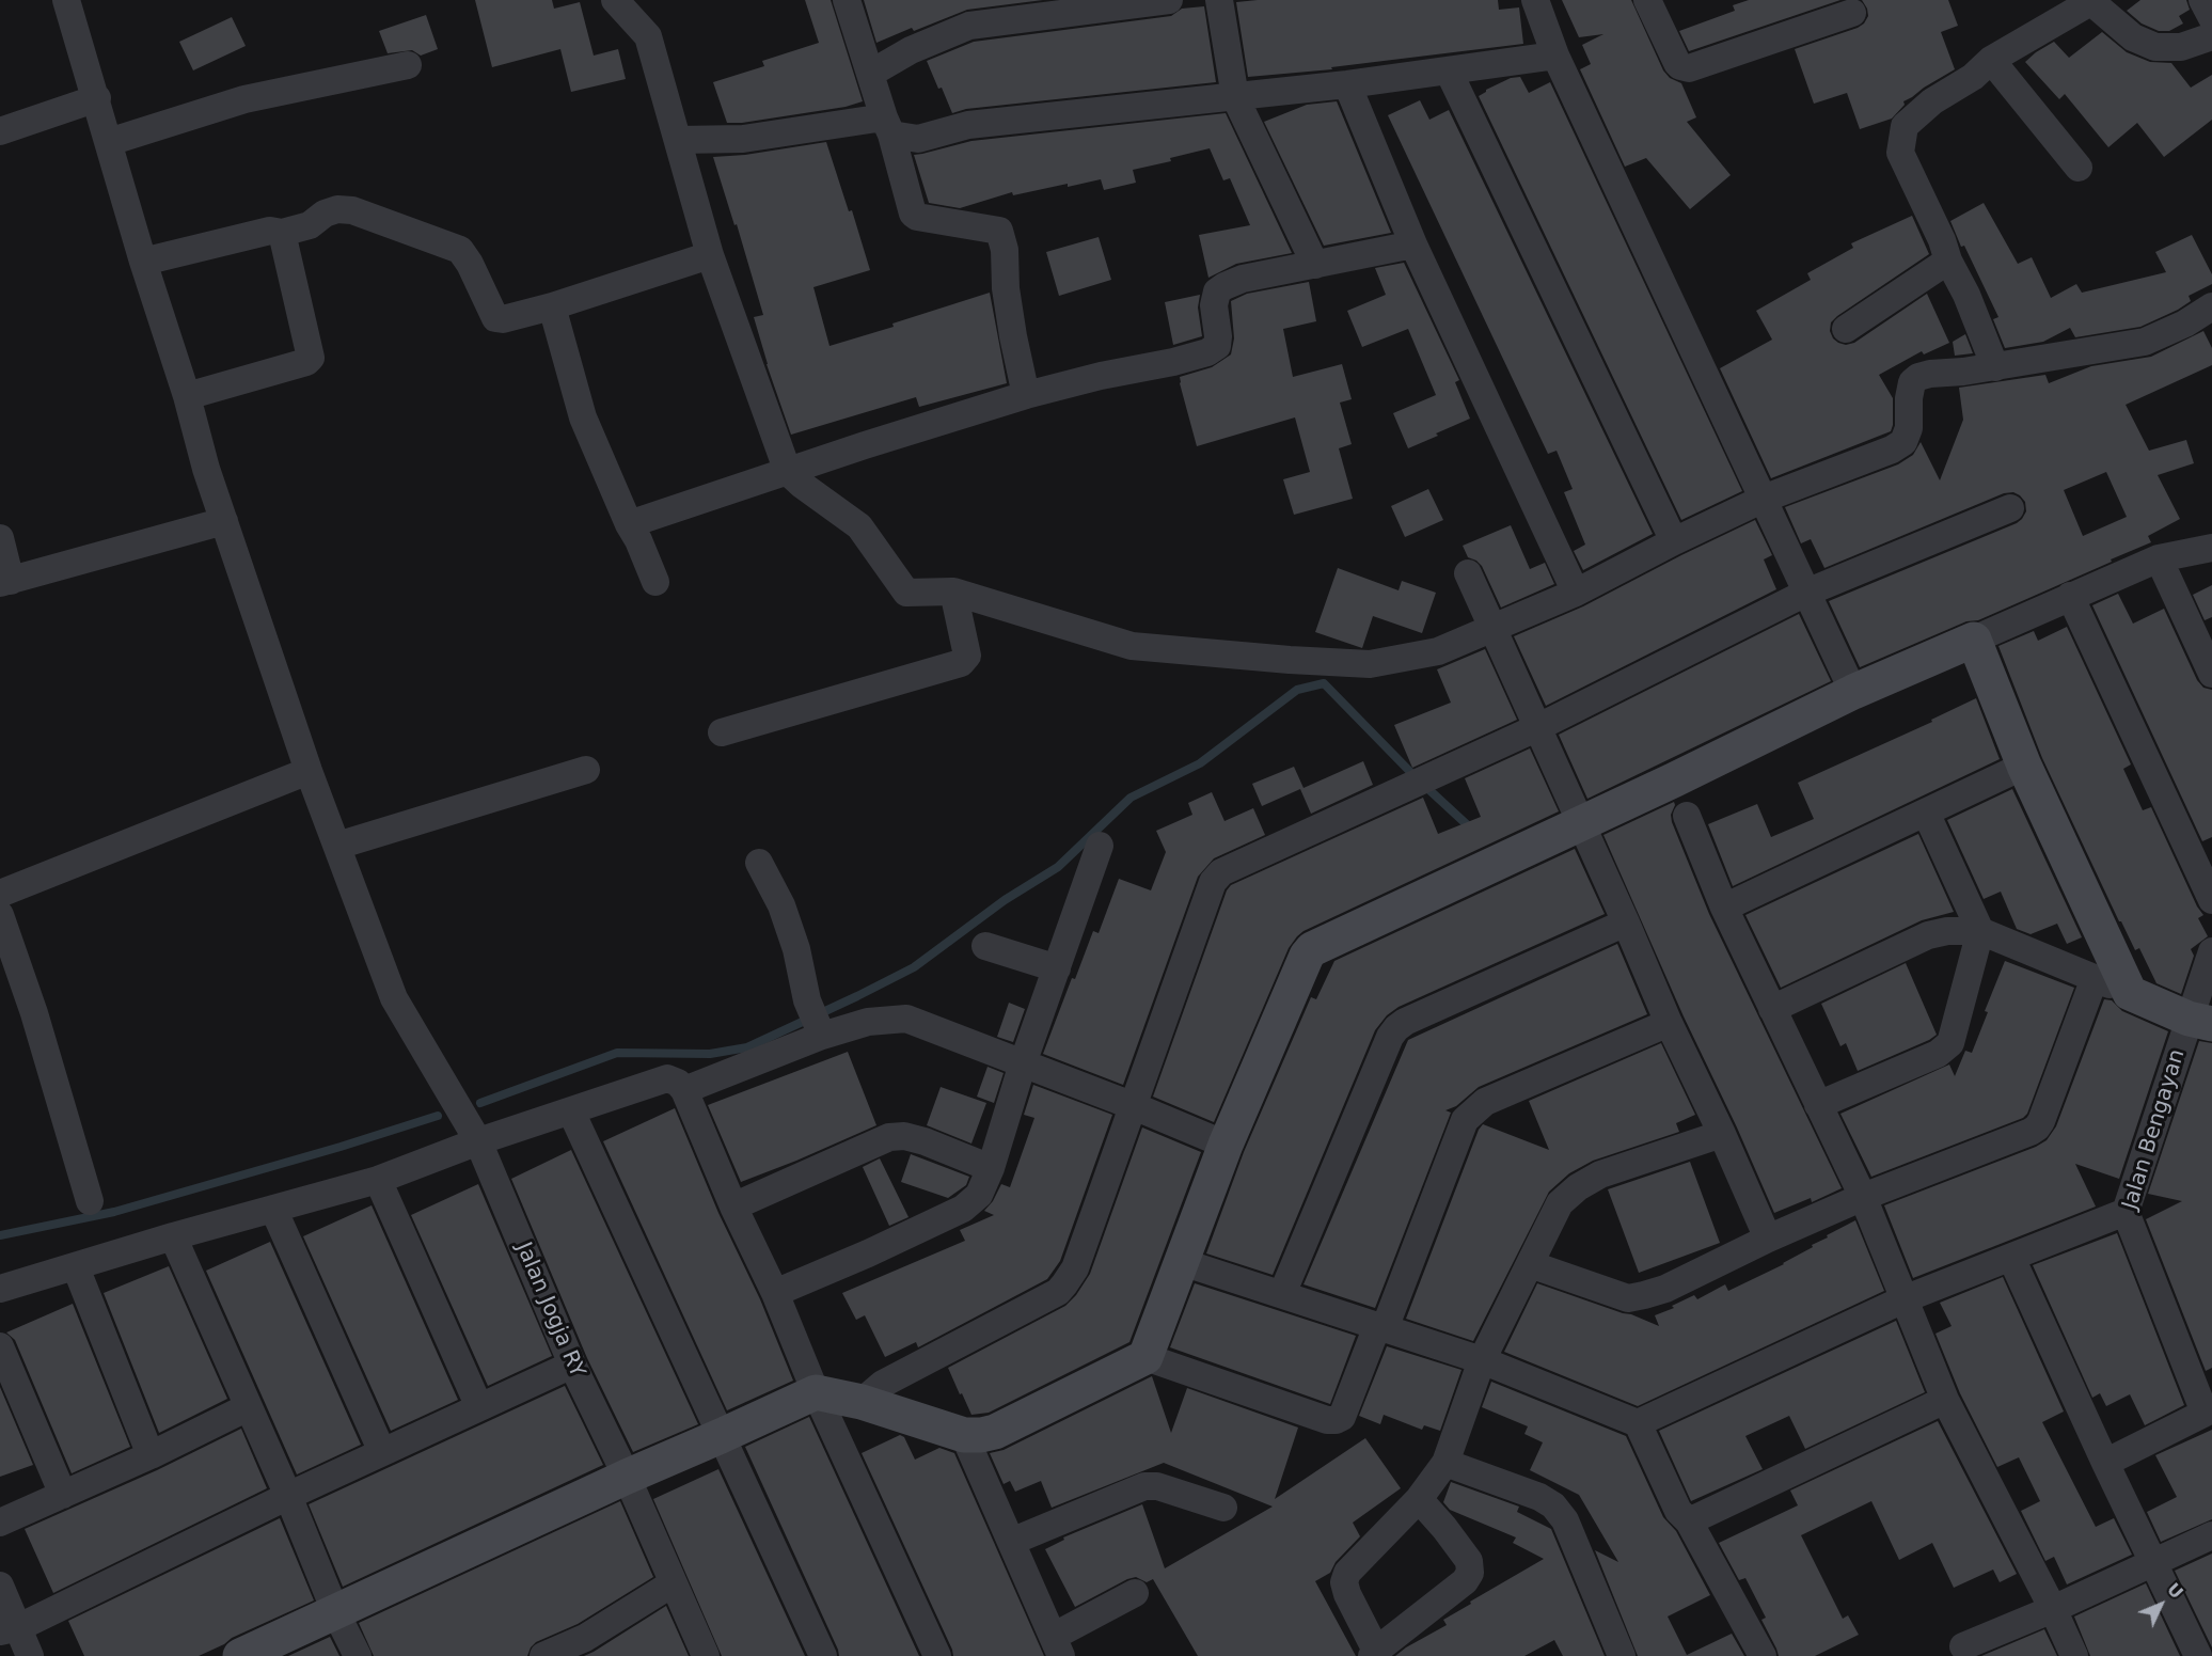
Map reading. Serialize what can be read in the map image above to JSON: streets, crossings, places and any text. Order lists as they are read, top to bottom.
{
  "streets": {
    "street": ["Jalan Bengayan", "Jalan Jogja RY"]
  },
  "north": "top right"
}
